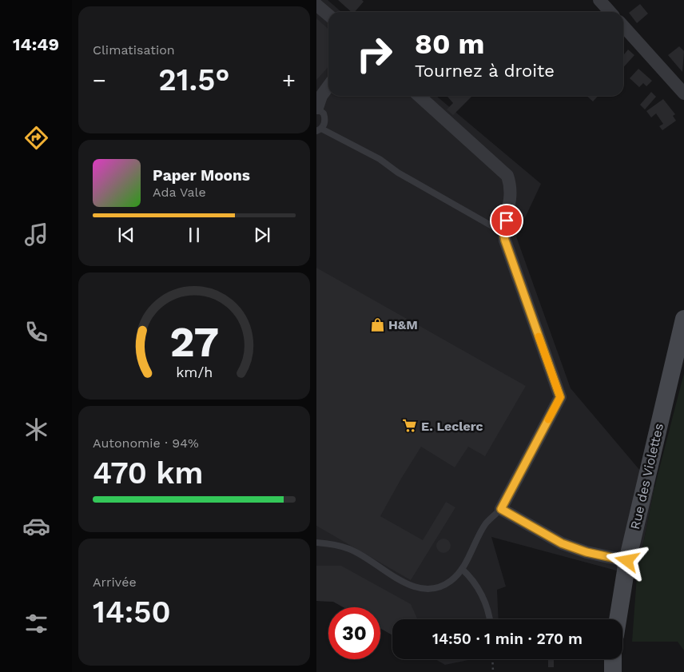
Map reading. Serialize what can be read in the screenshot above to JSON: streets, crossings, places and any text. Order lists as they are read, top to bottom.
{
  "streets": {
    "street": ["Rue des Violettes"]
  },
  "places": {
    "shop": ["H&M"],
    "supermarket": ["E. Leclerc"]
  },
  "page": {
    "tabs": "14:49",
    "tile": [
      "Climatisation",
      ["Autonomie · 94%", "470 km"],
      ["Arrivée", "14:50"]
    ],
    "turn": ["80 m", "Tournez à droite"],
    "heat": ["−", "21.5°", "+"],
    "song": ["Paper Moons", "Ada Vale"],
    "limit": "30",
    "trip": "14:50 · 1 min · 270 m",
    "gauge": ["27", "km/h"]
  }
}
